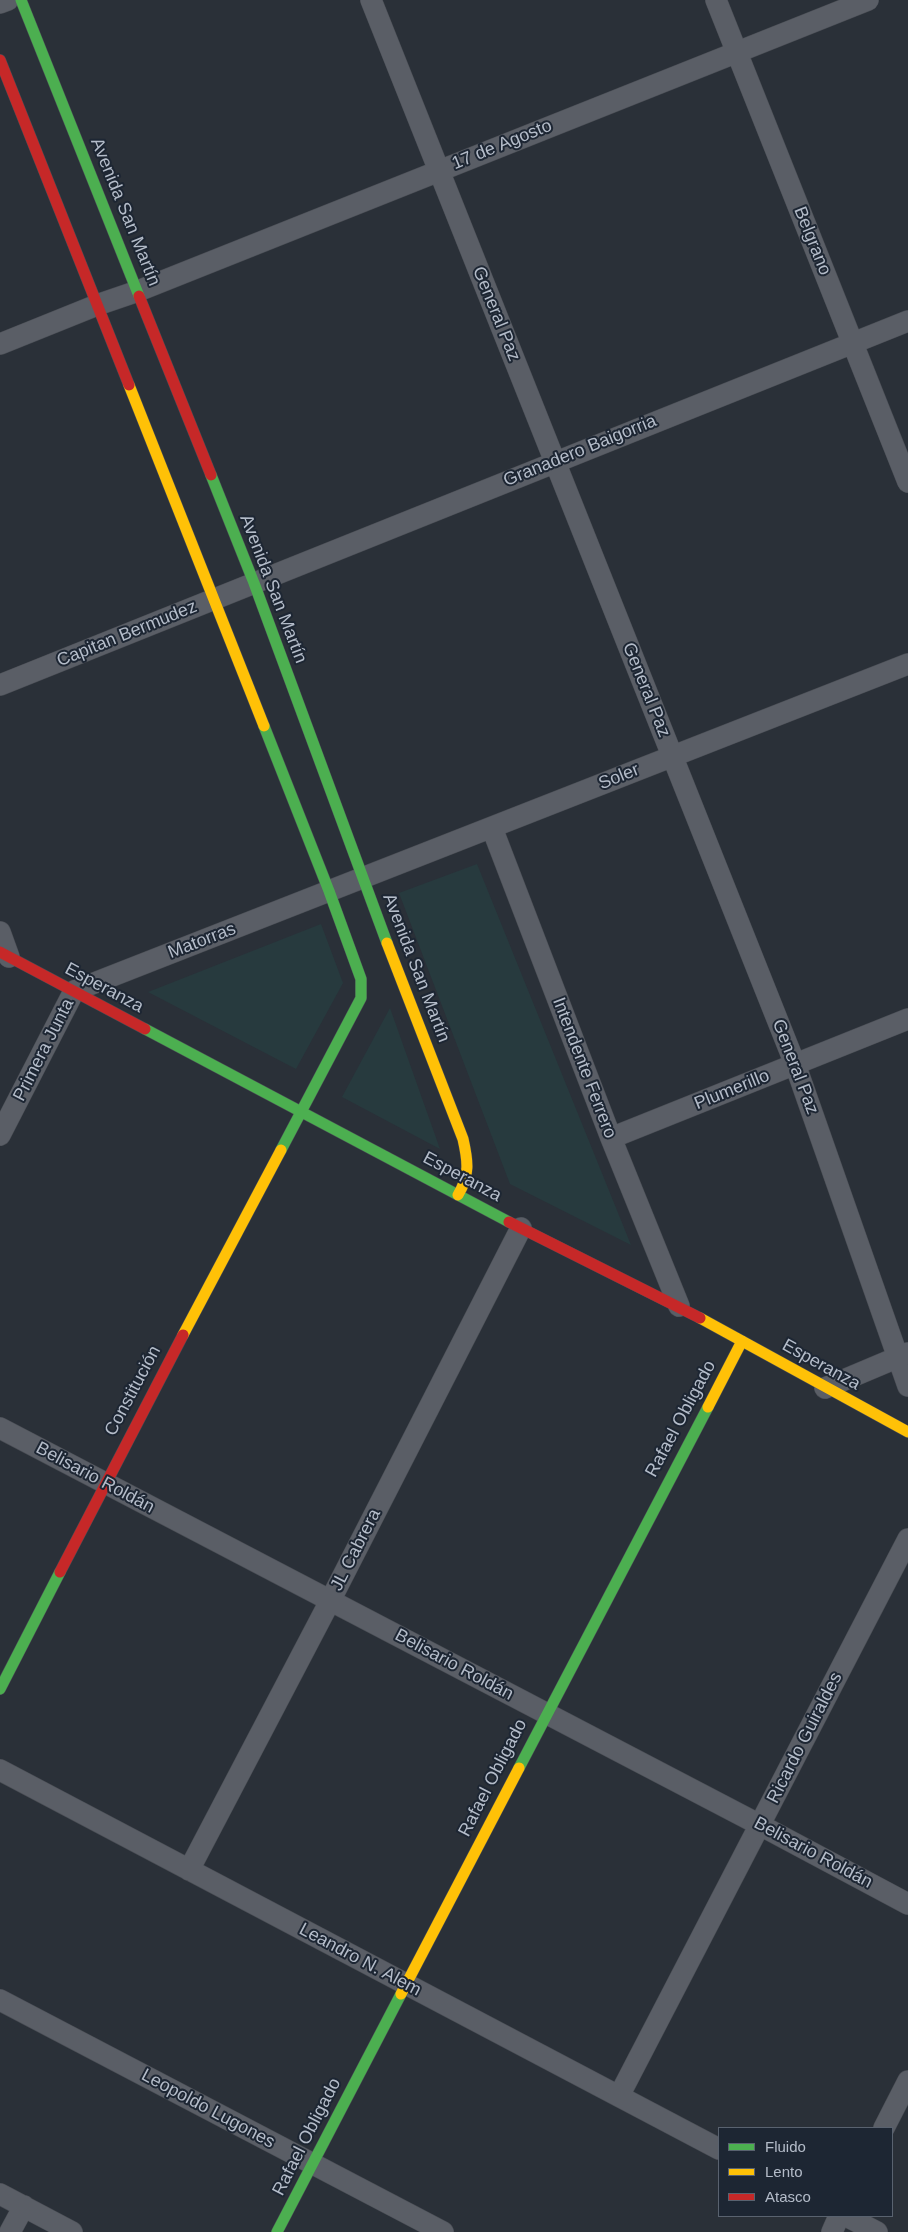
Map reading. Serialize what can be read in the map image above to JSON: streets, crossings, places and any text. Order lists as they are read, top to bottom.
{
  "streets": {
    "main road": [
      "Avenida San Martín",
      "Esperanza",
      "Constitución",
      "Rafael Obligado"
    ],
    "street": [
      "17 de Agosto",
      "Belgrano",
      "General Paz",
      "Granadero Baigorria",
      "Capitan Bermudez",
      "Soler",
      "Matorras",
      "Primera Junta",
      "Intendente Ferrero",
      "Plumerillo",
      "Belisario Roldán",
      "JL Cabrera",
      "Ricardo Guiraldes",
      "Leandro N. Alem",
      "Leopoldo Lugones"
    ]
  },
  "crossings": [
    ["17 de Agosto", "Avenida San Martín"],
    ["17 de Agosto", "Belgrano"],
    ["17 de Agosto", "General Paz"],
    ["Avenida San Martín", "Granadero Baigorria"],
    ["Avenida San Martín", "Capitan Bermudez"],
    ["Avenida San Martín", "Soler"],
    ["Avenida San Martín", "Esperanza"],
    ["Belgrano", "Granadero Baigorria"],
    ["General Paz", "Granadero Baigorria"],
    ["General Paz", "Soler"],
    ["General Paz", "Plumerillo"],
    ["Granadero Baigorria", "Capitan Bermudez"],
    ["Soler", "Matorras"],
    ["Soler", "Intendente Ferrero"],
    ["Matorras", "Esperanza"],
    ["Matorras", "Primera Junta"],
    ["Esperanza", "Primera Junta"],
    ["Esperanza", "Intendente Ferrero"],
    ["Esperanza", "Constitución"],
    ["Esperanza", "Rafael Obligado"],
    ["Esperanza", "JL Cabrera"],
    ["Intendente Ferrero", "Plumerillo"],
    ["Constitución", "Belisario Roldán"],
    ["Rafael Obligado", "Belisario Roldán"],
    ["Rafael Obligado", "Leandro N. Alem"],
    ["Rafael Obligado", "Leopoldo Lugones"],
    ["Belisario Roldán", "JL Cabrera"],
    ["Belisario Roldán", "Ricardo Guiraldes"],
    ["JL Cabrera", "Leandro N. Alem"],
    ["Ricardo Guiraldes", "Leandro N. Alem"]
  ],
  "legend": ["Fluido", "Lento", "Atasco"]
}
